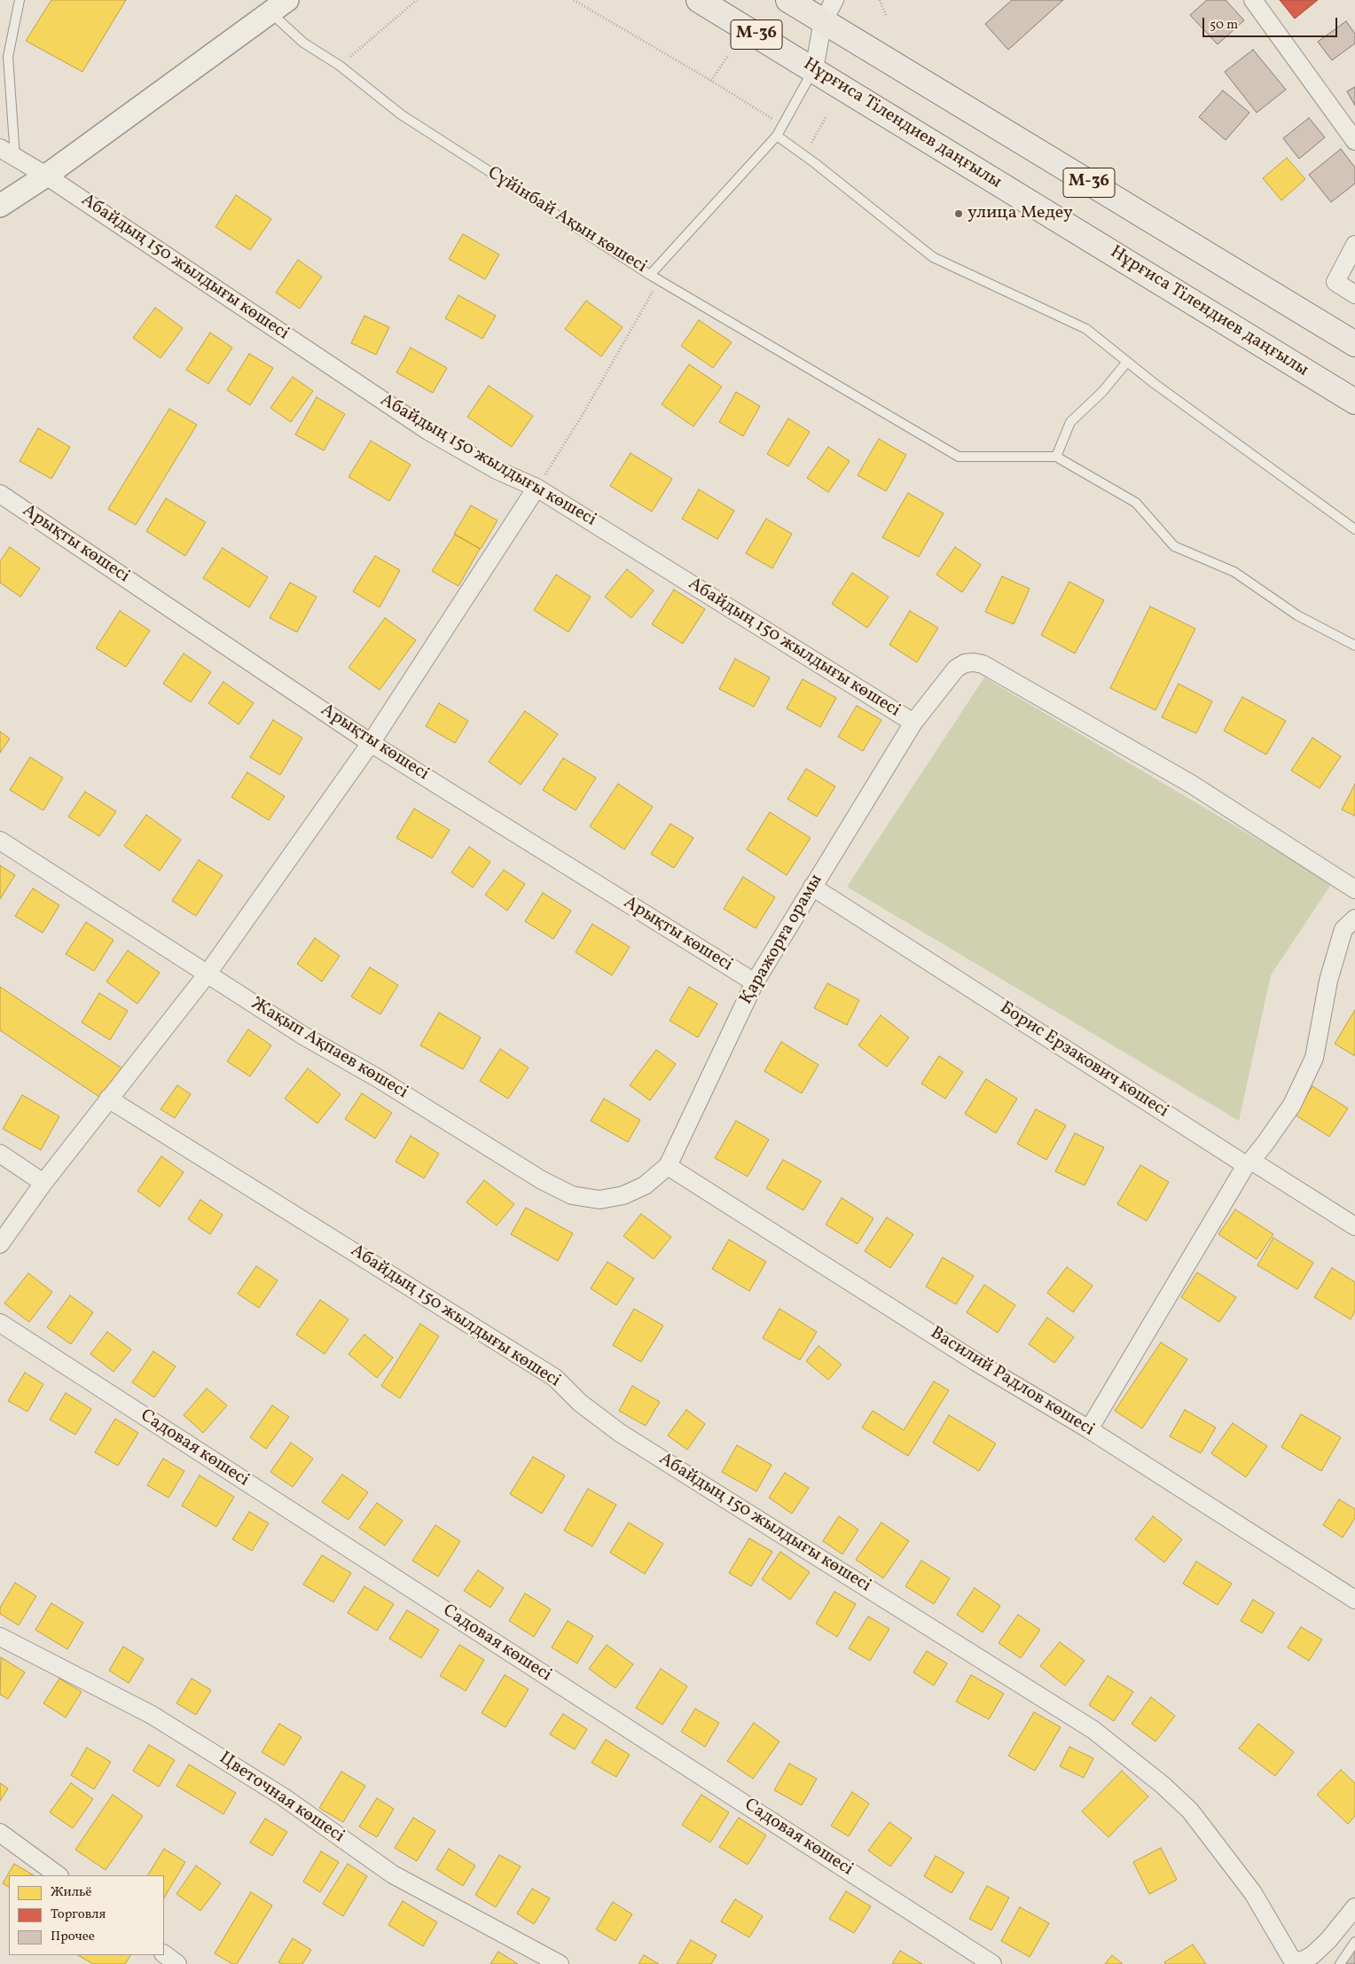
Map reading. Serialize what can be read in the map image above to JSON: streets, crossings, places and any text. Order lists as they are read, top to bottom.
{
  "streets": {
    "main road": ["M-36", "Нұрғиса Тілендиев даңғылы"],
    "street": [
      "Абайдың 150 жылдығы көшесі",
      "Арықты көшесі",
      "Қаражорға орамы",
      "Жақып Ақпаев көшесі",
      "Борис Ерзакович көшесі",
      "Василий Радлов көшесі",
      "Садовая көшесі",
      "Цветочная көшесі"
    ],
    "lane": ["Сүйінбай Ақын көшесі"]
  },
  "crossings": [
    ["Нұрғиса Тілендиев даңғылы", "Сүйінбай Ақын көшесі"],
    ["Абайдың 150 жылдығы көшесі", "Қаражорға орамы"],
    ["Арықты көшесі", "Қаражорға орамы"],
    ["Қаражорға орамы", "Жақып Ақпаев көшесі"],
    ["Қаражорға орамы", "Борис Ерзакович көшесі"],
    ["Қаражорға орамы", "Василий Радлов көшесі"],
    ["Жақып Ақпаев көшесі", "Василий Радлов көшесі"]
  ],
  "places": ["улица Медеу"],
  "legend": ["Жильё", "Торговля", "Прочее"],
  "scale_bar": "50 m"
}
